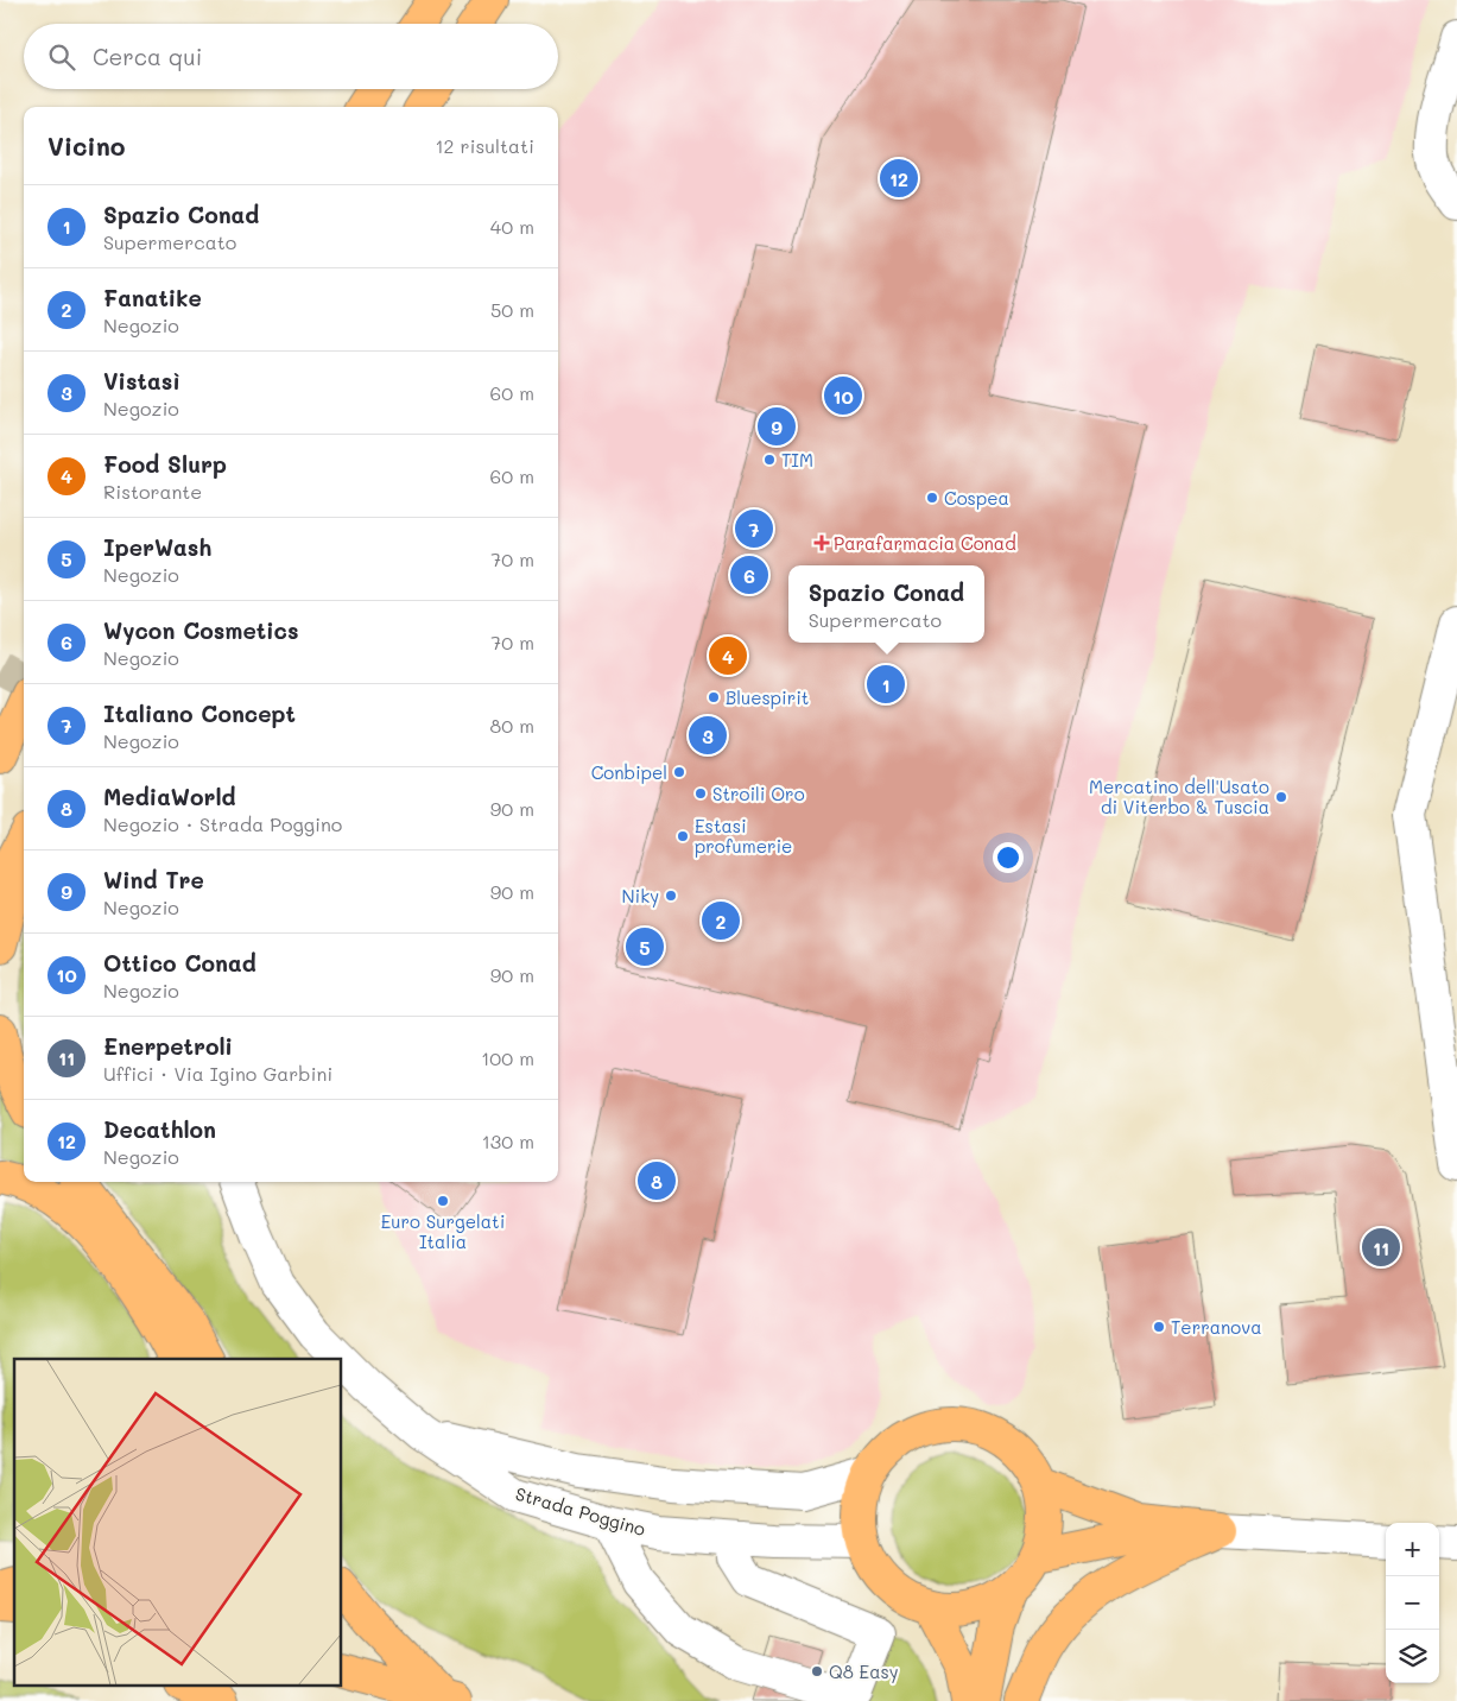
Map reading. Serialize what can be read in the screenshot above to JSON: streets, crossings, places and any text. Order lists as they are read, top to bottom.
{
  "streets": {
    "street": ["Strada Poggino"]
  },
  "places": {
    "other": [
      "TIM",
      "Cospea",
      "Bluespirit",
      "Conbipel",
      "Stroili Oro",
      "Mercatino dell'Usato di Viterbo & Tuscia",
      "Estasi profumerie",
      "Niky",
      "Euro Surgelati Italia",
      "Terranova",
      "Q8 Easy"
    ],
    "health": ["Parafarmacia Conad"]
  },
  "page": {
    "search": "Cerca qui",
    "heading": ["Vicino", "12 risultati"],
    "pins": [
      "12",
      "10",
      "9",
      "7",
      "6",
      "4",
      "1",
      "3",
      "2",
      "5",
      "8",
      "11"
    ],
    "list": [
      {
        "mark": "1",
        "name": "Spazio Conad",
        "note": "Supermercato",
        "value": "40 m"
      },
      {
        "mark": "2",
        "name": "Fanatike",
        "note": "Negozio",
        "value": "50 m"
      },
      {
        "mark": "3",
        "name": "Vistasì",
        "note": "Negozio",
        "value": "60 m"
      },
      {
        "mark": "4",
        "name": "Food Slurp",
        "note": "Ristorante",
        "value": "60 m"
      },
      {
        "mark": "5",
        "name": "IperWash",
        "note": "Negozio",
        "value": "70 m"
      },
      {
        "mark": "6",
        "name": "Wycon Cosmetics",
        "note": "Negozio",
        "value": "70 m"
      },
      {
        "mark": "7",
        "name": "Italiano Concept",
        "note": "Negozio",
        "value": "80 m"
      },
      {
        "mark": "8",
        "name": "MediaWorld",
        "note": "Negozio · Strada Poggino",
        "value": "90 m"
      },
      {
        "mark": "9",
        "name": "Wind Tre",
        "note": "Negozio",
        "value": "90 m"
      },
      {
        "mark": "10",
        "name": "Ottico Conad",
        "note": "Negozio",
        "value": "90 m"
      },
      {
        "mark": "11",
        "name": "Enerpetroli",
        "note": "Uffici · Via Igino Garbini",
        "value": "100 m"
      },
      {
        "mark": "12",
        "name": "Decathlon",
        "note": "Negozio",
        "value": "130 m"
      }
    ],
    "popup": ["Spazio Conad", "Supermercato"],
    "map_buttons": ["+", "−"]
  }
}
